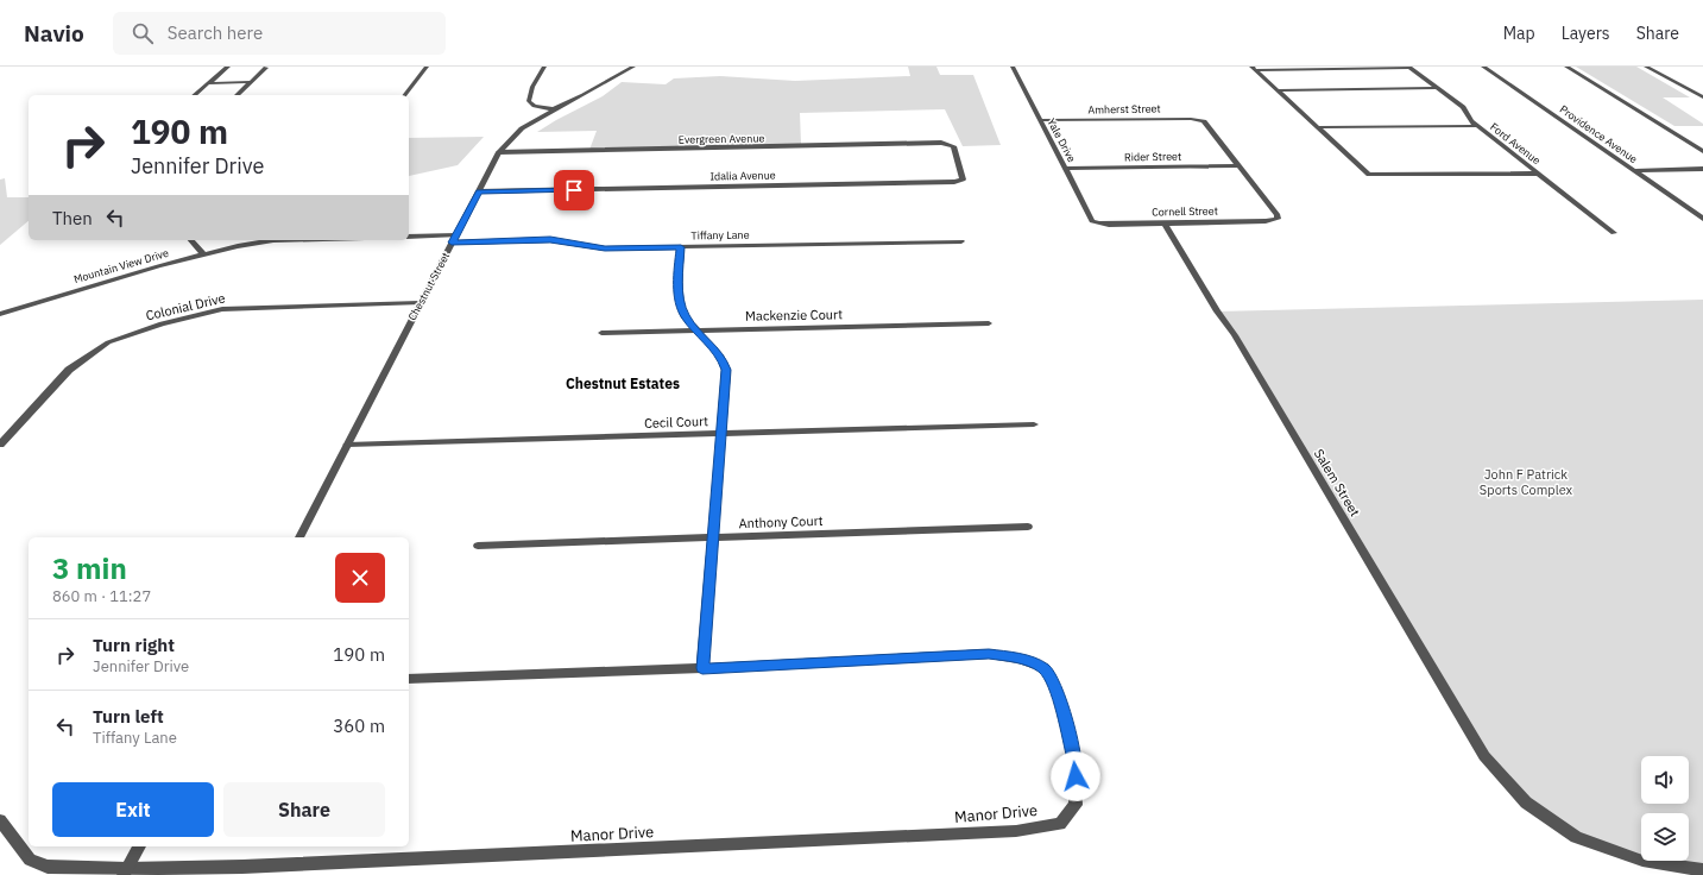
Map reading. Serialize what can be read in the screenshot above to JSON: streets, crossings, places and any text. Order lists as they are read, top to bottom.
{
  "streets": {
    "street": [
      "Amherst Street",
      "Providence Avenue",
      "Evergreen Avenue",
      "Yale Drive",
      "Ford Avenue",
      "Rider Street",
      "Idalia Avenue",
      "Cornell Street",
      "Tiffany Lane",
      "Mountain View Drive",
      "Chestnut Street",
      "Colonial Drive",
      "Mackenzie Court",
      "Cecil Court",
      "Salem Street",
      "Anthony Court",
      "Manor Drive"
    ]
  },
  "crossings": [
    ["Amherst Street", "Yale Drive"],
    ["Amherst Street", "Rider Street"],
    ["Amherst Street", "Cornell Street"],
    ["Evergreen Avenue", "Idalia Avenue"],
    ["Evergreen Avenue", "Chestnut Street"],
    ["Yale Drive", "Rider Street"],
    ["Yale Drive", "Cornell Street"],
    ["Rider Street", "Cornell Street"],
    ["Idalia Avenue", "Chestnut Street"],
    ["Cornell Street", "Salem Street"],
    ["Tiffany Lane", "Chestnut Street"],
    ["Chestnut Street", "Colonial Drive"],
    ["Chestnut Street", "Cecil Court"]
  ],
  "districts": ["Chestnut Estates"],
  "parks": ["John F Patrick Sports Complex"],
  "page": {
    "header": "Navio",
    "search": "Search here",
    "nav": ["Map", "Layers", "Share"],
    "turn": ["190 m", "Jennifer Drive"],
    "then": "Then",
    "heading": ["3 min", "860 m · 11:27"],
    "list": [
      {
        "name": "Turn right",
        "note": "Jennifer Drive",
        "value": "190 m"
      },
      {
        "name": "Turn left",
        "note": "Tiffany Lane",
        "value": "360 m"
      }
    ],
    "buttons": ["Exit", "Share"]
  }
}
